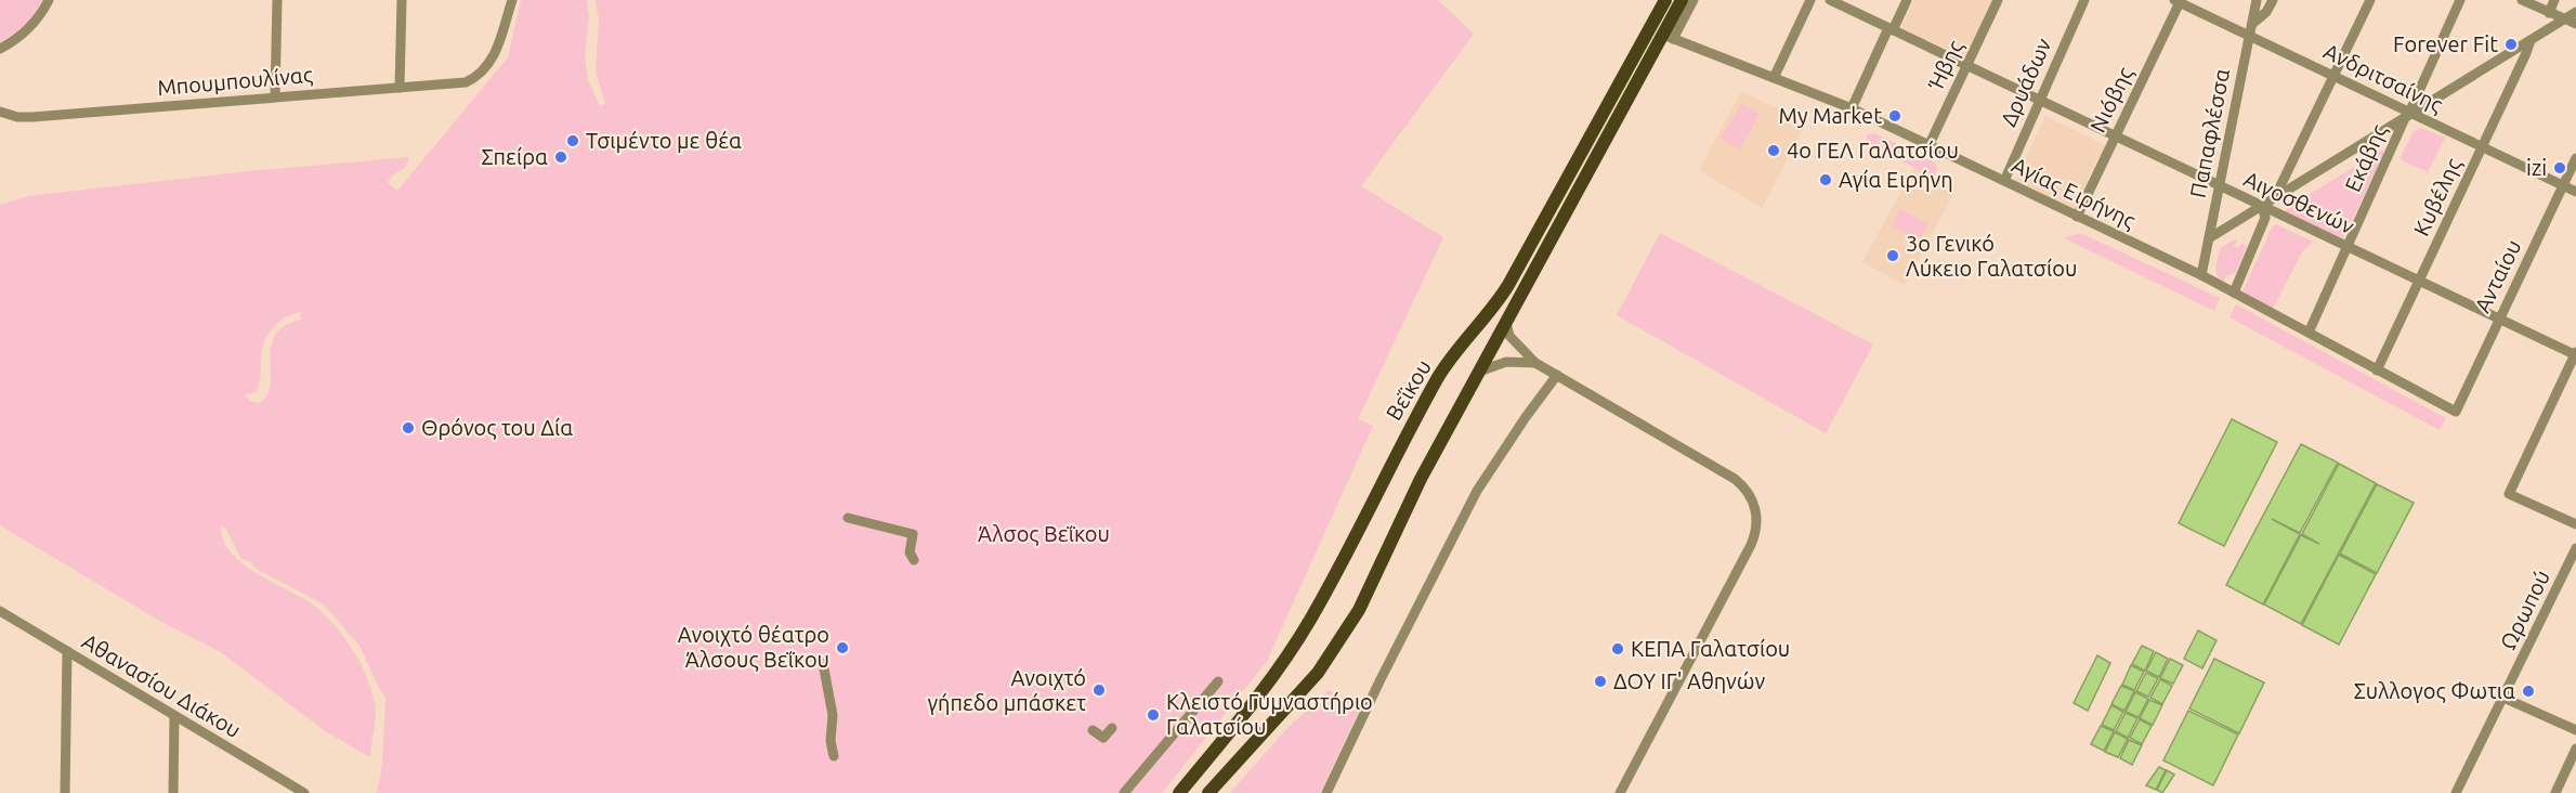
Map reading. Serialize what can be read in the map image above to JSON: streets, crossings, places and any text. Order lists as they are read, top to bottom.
{
  "streets": {
    "main road": ["Βεΐκου"],
    "street": [
      "Ήβης",
      "Ανδριτσαίνης",
      "Μπουμπουλίνας",
      "Δρυάδων",
      "Νιόβης",
      "Παπαφλέσσα",
      "Εκάβης",
      "Αγίας Ειρήνης",
      "Κυβέλης",
      "Αιγοσθενών",
      "Ανταίου",
      "Ωρωπού",
      "Αθανασίου Διάκου"
    ]
  },
  "crossings": [
    ["Ήβης", "Αγίας Ειρήνης"],
    ["Ήβης", "Αιγοσθενών"],
    ["Ανδριτσαίνης", "Νιόβης"],
    ["Ανδριτσαίνης", "Παπαφλέσσα"],
    ["Ανδριτσαίνης", "Εκάβης"],
    ["Ανδριτσαίνης", "Κυβέλης"],
    ["Ανδριτσαίνης", "Ανταίου"],
    ["Δρυάδων", "Αγίας Ειρήνης"],
    ["Δρυάδων", "Αιγοσθενών"],
    ["Νιόβης", "Αγίας Ειρήνης"],
    ["Νιόβης", "Αιγοσθενών"],
    ["Παπαφλέσσα", "Αγίας Ειρήνης"],
    ["Παπαφλέσσα", "Αιγοσθενών"],
    ["Εκάβης", "Αγίας Ειρήνης"],
    ["Εκάβης", "Αιγοσθενών"],
    ["Αγίας Ειρήνης", "Κυβέλης"],
    ["Αγίας Ειρήνης", "Ανταίου"],
    ["Κυβέλης", "Αιγοσθενών"],
    ["Αιγοσθενών", "Ανταίου"]
  ],
  "parks": ["Άλσος Βεΐκου"],
  "places": [
    "Forever Fit",
    "My Market",
    "Τσιμέντο με θέα",
    "4ο ΓΕΛ Γαλατσίου",
    "Σπείρα",
    "izi",
    "Αγία Ειρήνη",
    "3ο Γενικό Λύκειο Γαλατσίου",
    "Θρόνος του Δία",
    "Ανοιχτό θέατρο Άλσους Βεΐκου",
    "ΚΕΠΑ Γαλατσίου",
    "ΔΟΥ ΙΓ' Αθηνών",
    "Ανοιχτό γήπεδο μπάσκετ",
    "Συλλογος Φωτια",
    "Κλειστό Γυμναστήριο Γαλατσίου"
  ]
}
